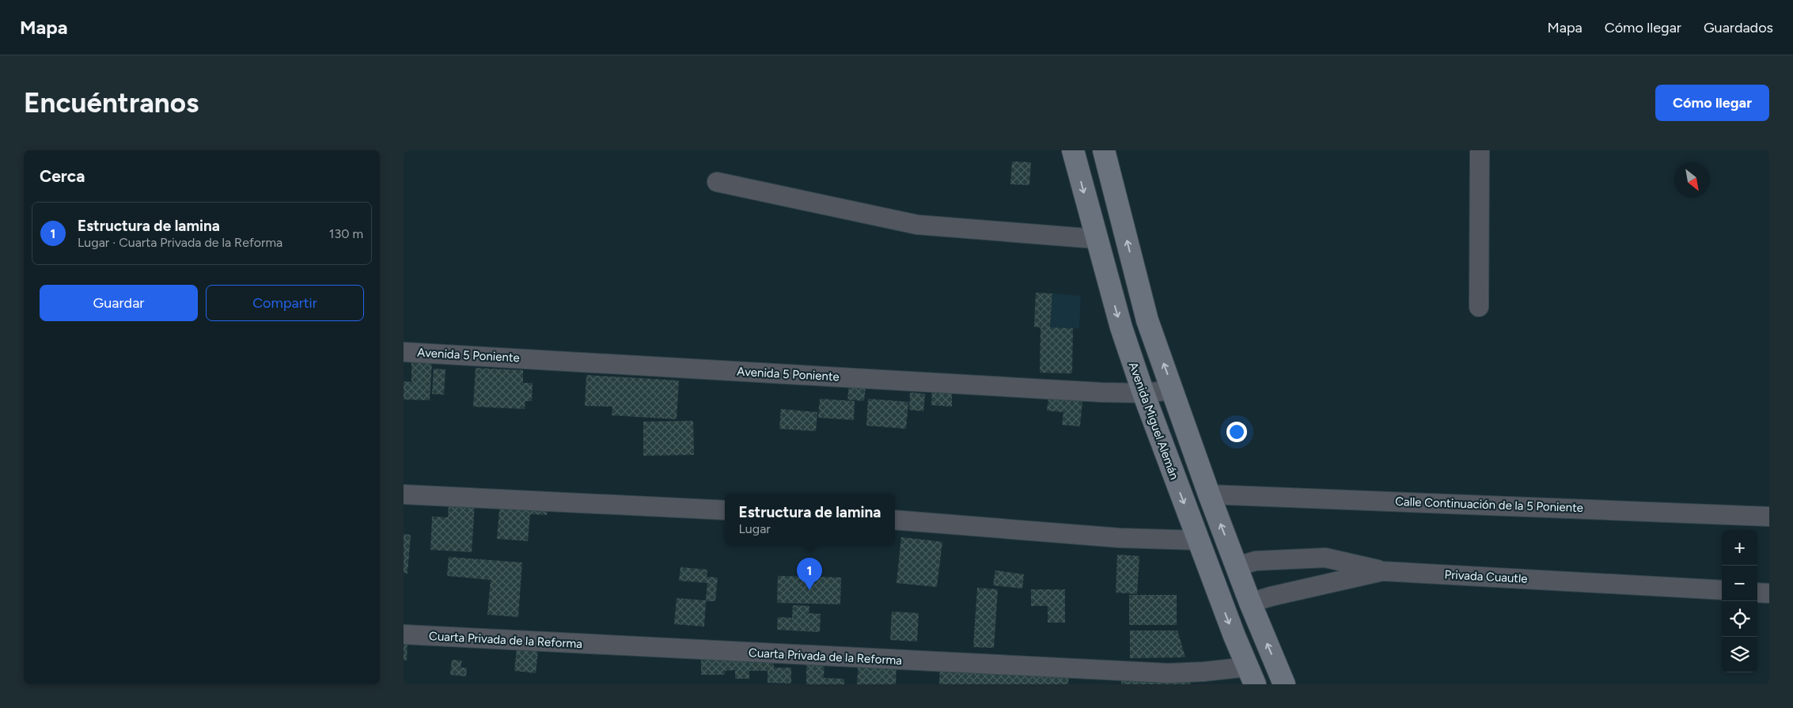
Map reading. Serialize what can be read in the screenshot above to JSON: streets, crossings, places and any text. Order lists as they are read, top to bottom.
{
  "streets": {
    "main road": ["Avenida Miguel Alemán"],
    "street": [
      "Avenida 5 Poniente",
      "Calle Continuación de la 5 Poniente",
      "Privada Cuautle",
      "Cuarta Privada de la Reforma"
    ]
  },
  "crossings": [
    ["Avenida 5 Poniente", "Avenida Miguel Alemán"],
    ["Avenida Miguel Alemán", "Cuarta Privada de la Reforma"]
  ],
  "north": "bottom right",
  "page": {
    "header": "Mapa",
    "nav": ["Mapa", "Cómo llegar", "Guardados"],
    "buttons": [
      "Cómo llegar",
      ["Guardar", "Compartir"]
    ],
    "title": "Encuéntranos",
    "heading": "Cerca",
    "list": [
      {
        "mark": "1",
        "name": "Estructura de lamina",
        "note": "Lugar · Cuarta Privada de la Reforma",
        "value": "130 m"
      }
    ],
    "popup": ["Estructura de lamina", "Lugar"],
    "map_buttons": ["+", "−"],
    "pins": "1"
  }
}
